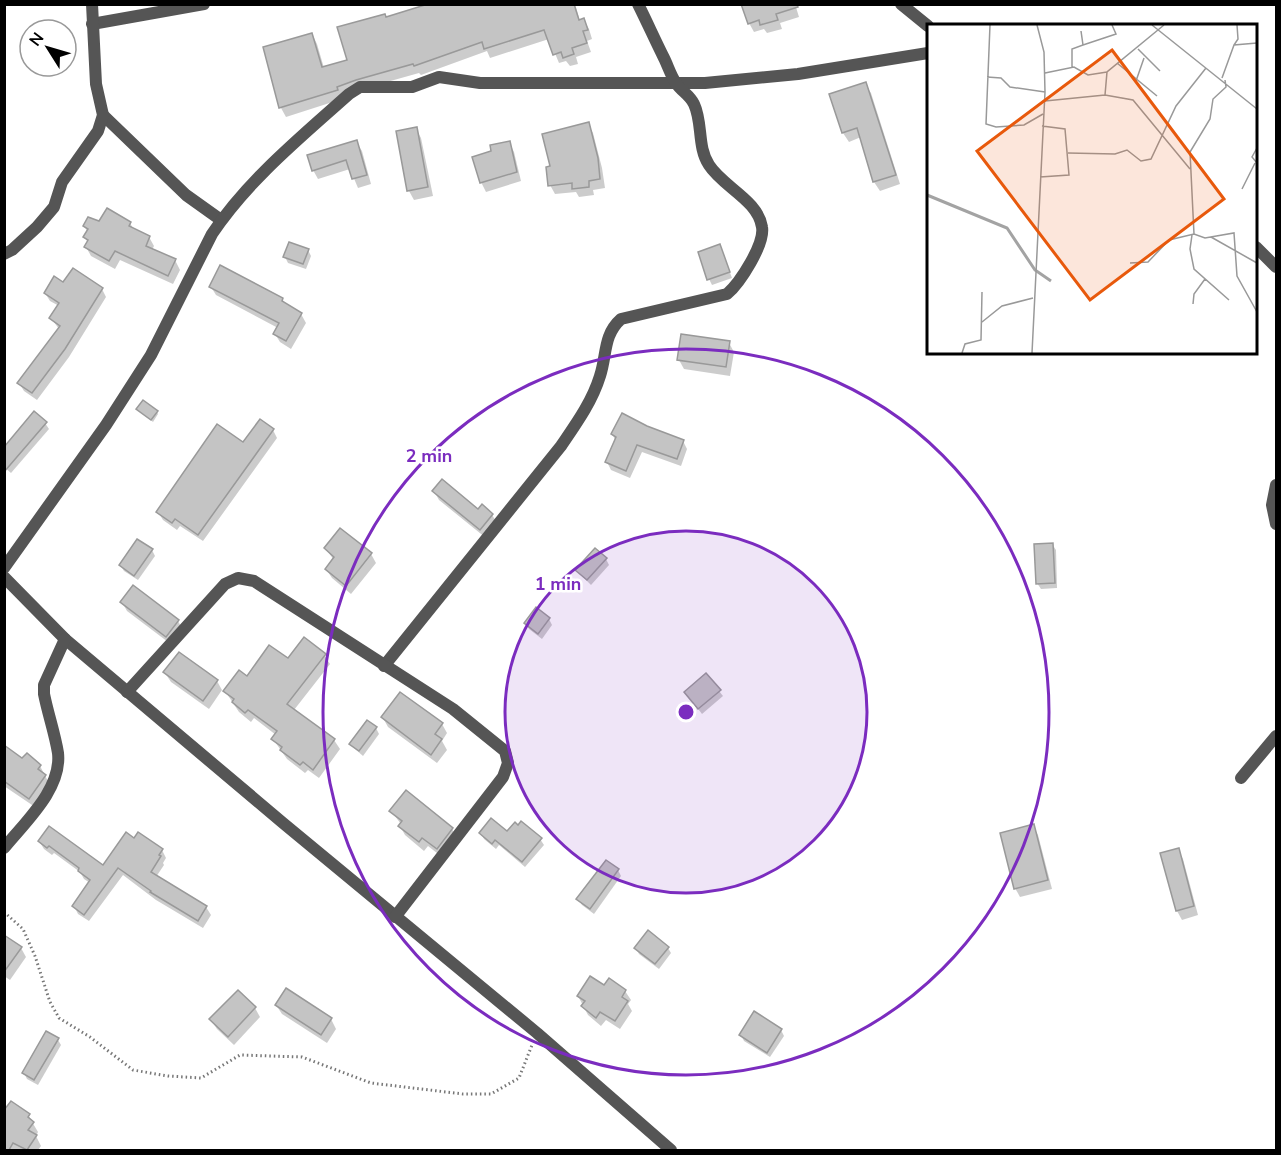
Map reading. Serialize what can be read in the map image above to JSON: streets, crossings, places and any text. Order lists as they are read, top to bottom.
{
  "north": "top left",
  "rings": ["2 min", "1 min"]
}
